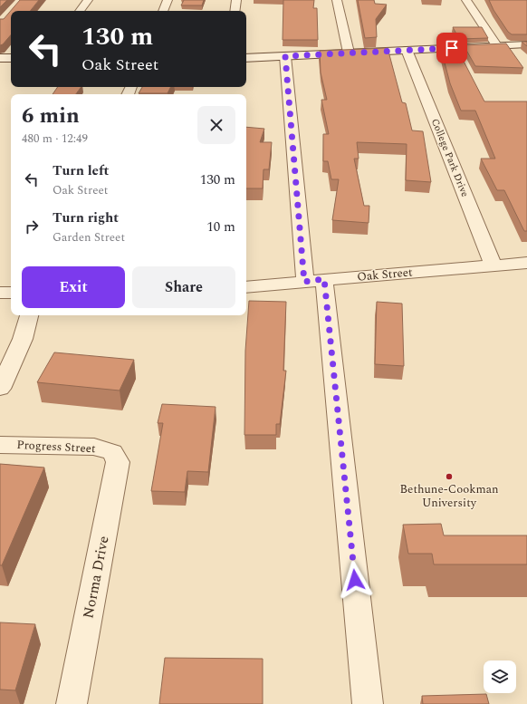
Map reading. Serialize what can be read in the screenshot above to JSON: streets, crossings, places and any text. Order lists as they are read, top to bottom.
{
  "streets": {
    "street": [
      "College Park Drive",
      "Oak Street",
      "Progress Street",
      "Norma Drive"
    ]
  },
  "crossings": [
    ["College Park Drive", "Oak Street"],
    ["Progress Street", "Norma Drive"]
  ],
  "places": ["Bethune-Cookman University"],
  "page": {
    "turn": ["130 m", "Oak Street"],
    "heading": ["6 min", "480 m · 12:49"],
    "list": [
      {
        "name": "Turn left",
        "note": "Oak Street",
        "value": "130 m"
      },
      {
        "name": "Turn right",
        "note": "Garden Street",
        "value": "10 m"
      }
    ],
    "buttons": ["Exit", "Share"]
  }
}
